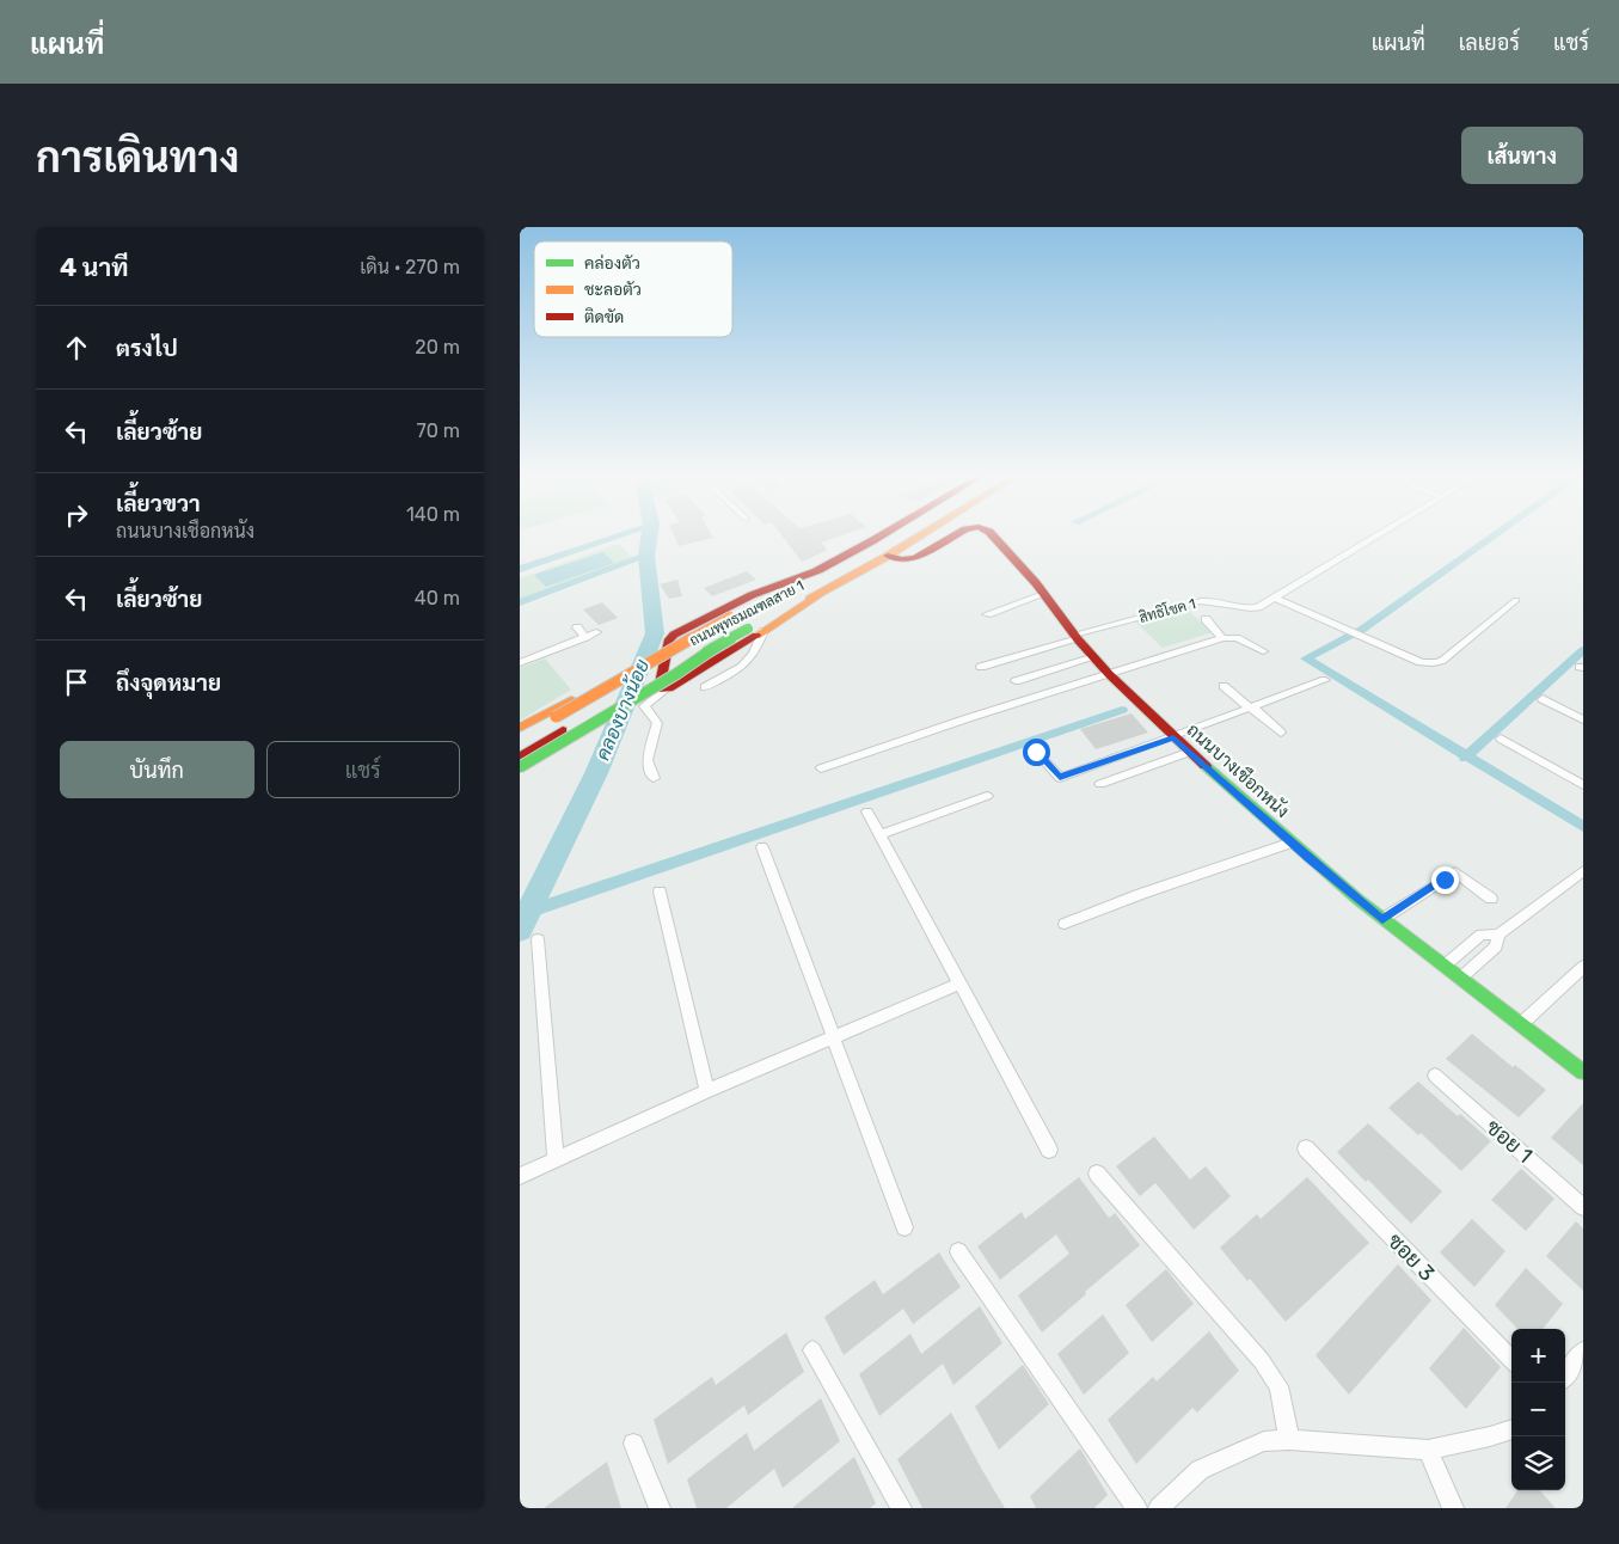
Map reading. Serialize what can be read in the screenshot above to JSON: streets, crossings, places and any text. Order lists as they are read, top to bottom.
{
  "streets": {
    "main road": ["ถนนพุทธมณฑลสาย 1", "ถนนบางเชือกหนัง"],
    "street": ["สิทธิโชค 1", "ซอย 1", "ซอย 3"]
  },
  "crossings": [
    ["สิทธิโชค 1", "ถนนบางเชือกหนัง"],
    ["ถนนพุทธมณฑลสาย 1", "ถนนบางเชือกหนัง"]
  ],
  "water": ["คลองบางน้อย"],
  "legend": ["คล่องตัว", "ชะลอตัว", "ติดขัด"],
  "page": {
    "header": "แผนที่",
    "nav": ["แผนที่", "เลเยอร์", "แชร์"],
    "buttons": [
      "เส้นทาง",
      ["บันทึก", "แชร์"]
    ],
    "title": "การเดินทาง",
    "heading": ["4 นาที", "เดิน · 270 m"],
    "list": [
      ["ตรงไป", "20 m"],
      ["เลี้ยวซ้าย", "70 m"],
      ["เลี้ยวขวา", "ถนนบางเชือกหนัง", "140 m"],
      ["เลี้ยวซ้าย", "40 m"],
      "ถึงจุดหมาย"
    ],
    "map_buttons": ["+", "−"]
  }
}
